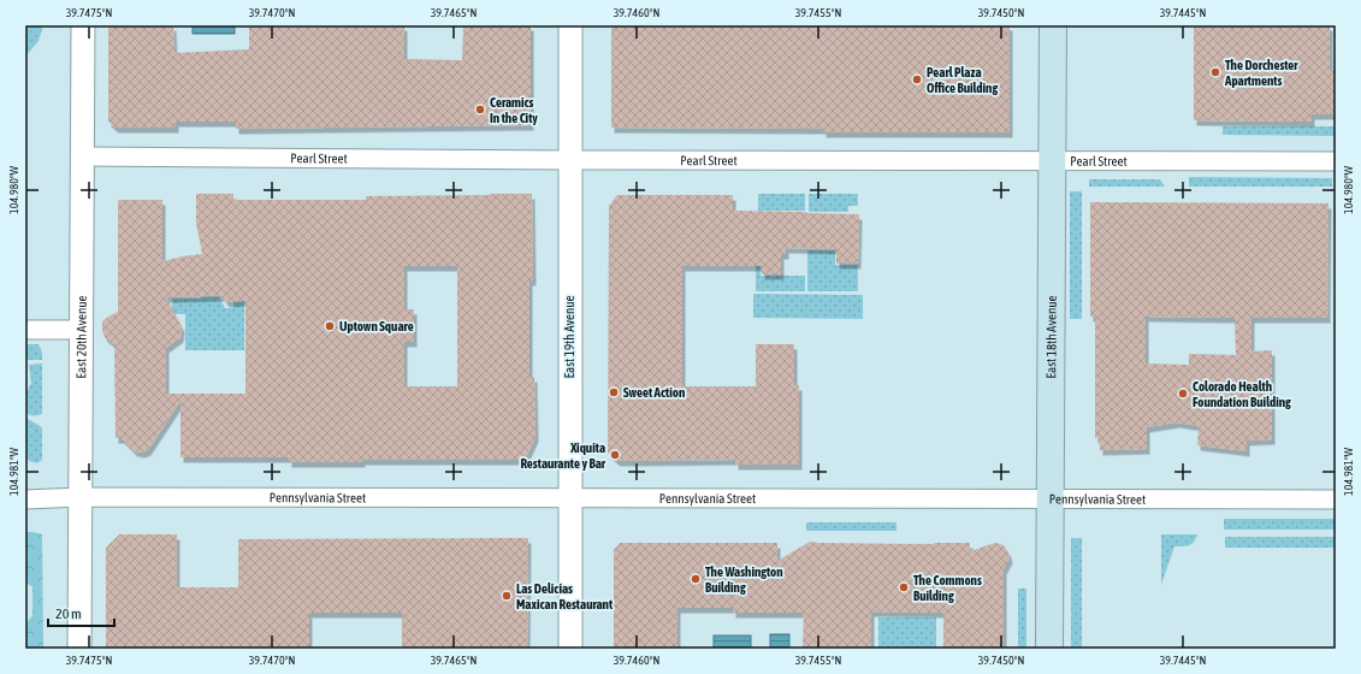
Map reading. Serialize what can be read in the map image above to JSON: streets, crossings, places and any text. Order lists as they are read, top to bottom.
{
  "streets": {
    "main road": ["East 18th Avenue"],
    "street": [
      "Pearl Street",
      "East 20th Avenue",
      "East 19th Avenue",
      "Pennsylvania Street"
    ]
  },
  "crossings": [
    ["Pearl Street", "East 20th Avenue"],
    ["Pearl Street", "East 19th Avenue"],
    ["Pearl Street", "East 18th Avenue"],
    ["East 20th Avenue", "Pennsylvania Street"],
    ["East 19th Avenue", "Pennsylvania Street"],
    ["East 18th Avenue", "Pennsylvania Street"]
  ],
  "places": [
    "The Dorchester Apartments",
    "Pearl Plaza Office Building",
    "Ceramics In the City",
    "Uptown Square",
    "Sweet Action",
    "Colorado Health Foundation Building",
    "Xiquita Restaurante y Bar",
    "The Washington Building",
    "The Commons Building",
    "Las Delicias Maxican Restaurant"
  ],
  "scale_bar": "20 m",
  "coordinates": [
    "39.7475°N",
    "39.7470°N",
    "39.7465°N",
    "39.7460°N",
    "39.7455°N",
    "39.7450°N",
    "39.7445°N",
    "104.980°W",
    "104.981°W"
  ]
}
